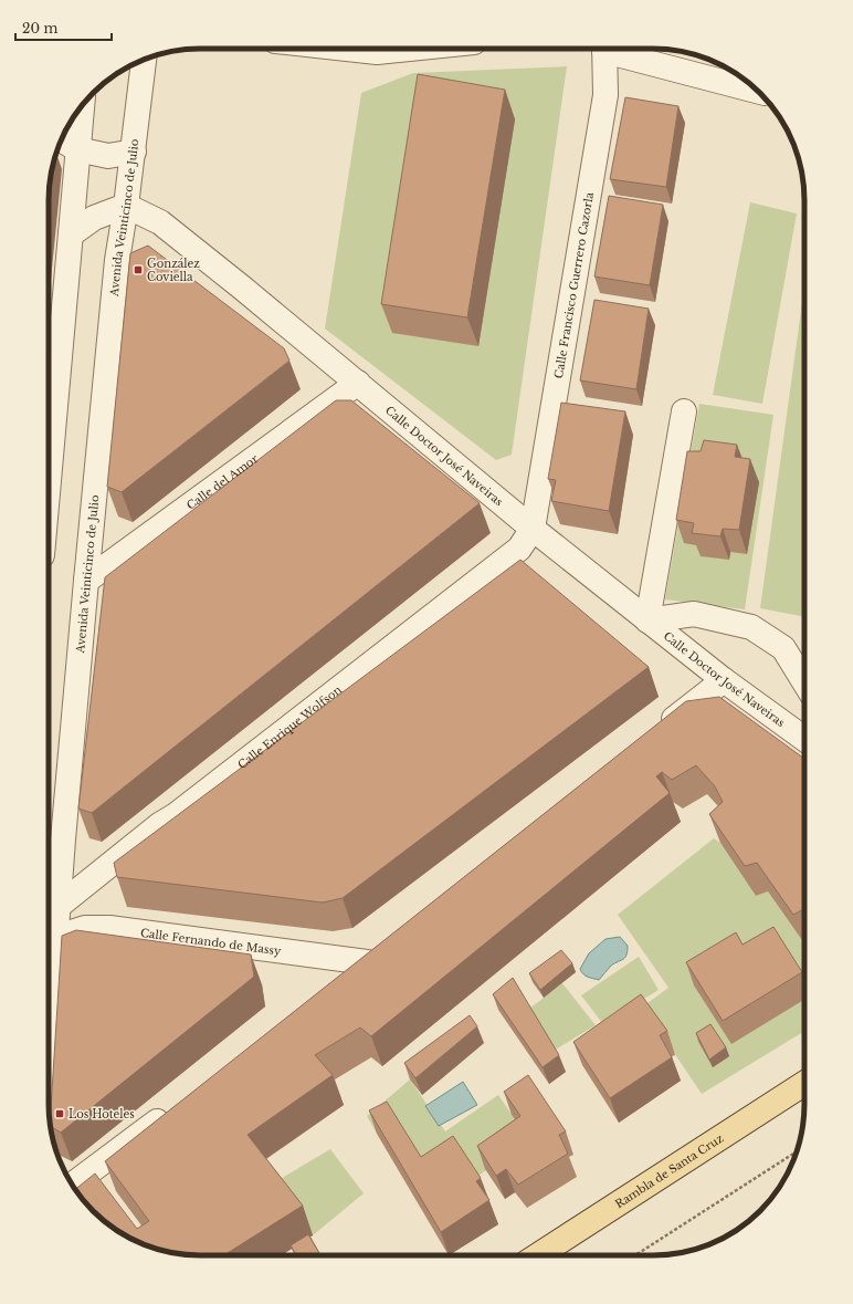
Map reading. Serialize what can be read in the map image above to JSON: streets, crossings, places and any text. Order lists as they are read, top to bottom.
{
  "streets": {
    "main road": ["Rambla de Santa Cruz"],
    "street": [
      "Avenida Veinticinco de Julio",
      "Calle Francisco Guerrero Cazorla",
      "Calle Doctor José Naveiras",
      "Calle del Amor",
      "Calle Enrique Wolfson",
      "Calle Fernando de Massy"
    ]
  },
  "crossings": [
    ["Avenida Veinticinco de Julio", "Calle Doctor José Naveiras"],
    ["Avenida Veinticinco de Julio", "Calle del Amor"],
    ["Avenida Veinticinco de Julio", "Calle Enrique Wolfson"],
    ["Avenida Veinticinco de Julio", "Calle Fernando de Massy"],
    ["Calle Francisco Guerrero Cazorla", "Calle Doctor José Naveiras"],
    ["Calle Francisco Guerrero Cazorla", "Calle Enrique Wolfson"],
    ["Calle Doctor José Naveiras", "Calle del Amor"],
    ["Calle Doctor José Naveiras", "Calle Enrique Wolfson"],
    ["Calle Enrique Wolfson", "Calle Fernando de Massy"]
  ],
  "places": {
    "transit": ["González Coviella", "Los Hoteles"]
  },
  "scale_bar": "20 m"
}
